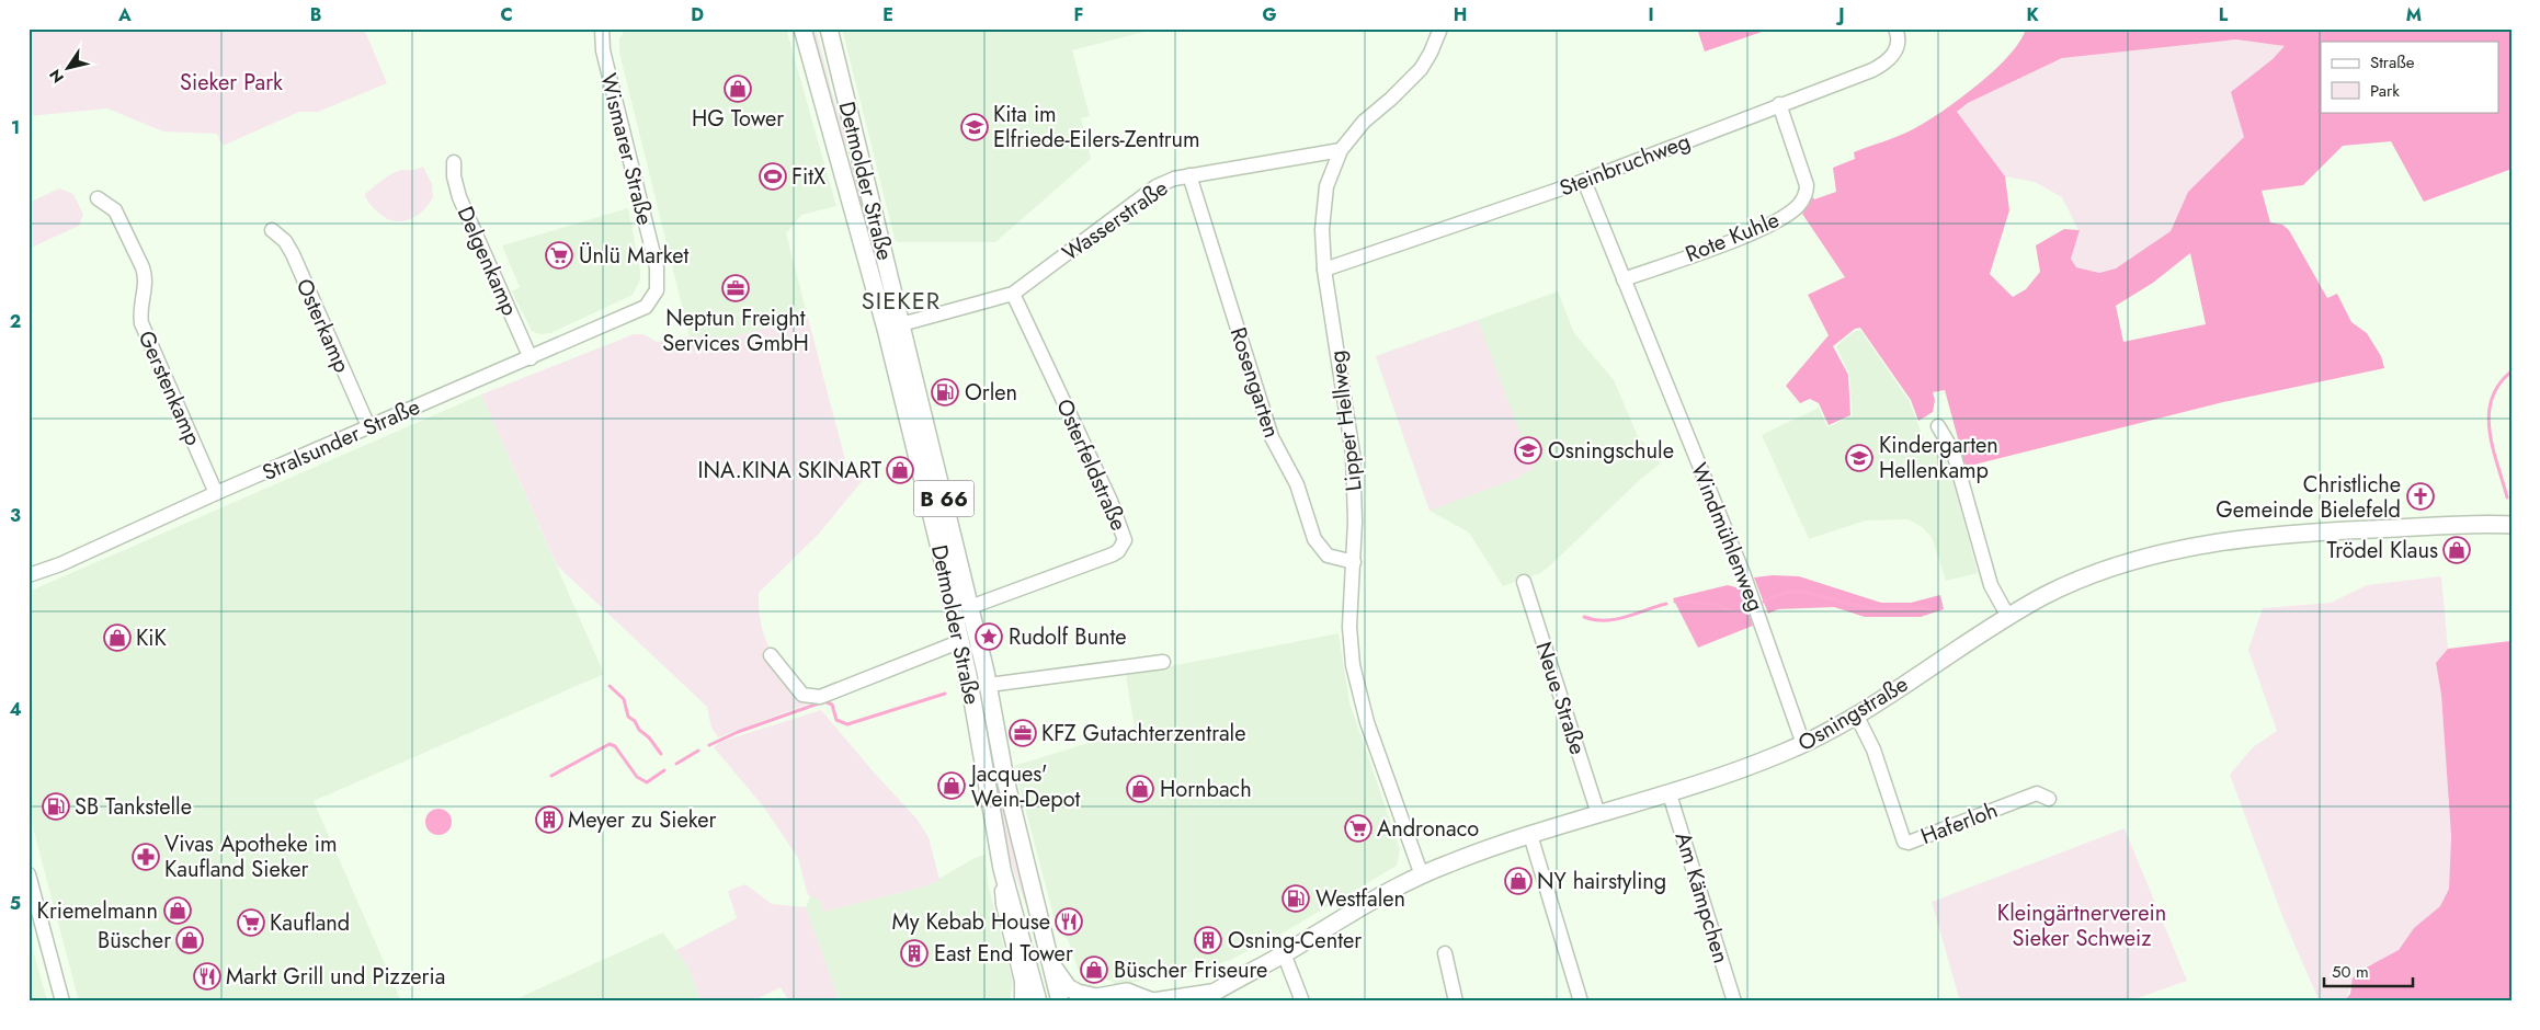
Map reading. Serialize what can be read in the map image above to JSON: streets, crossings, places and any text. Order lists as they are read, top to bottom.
{
  "streets": {
    "main road": ["Detmolder Straße", "B 66", "Osningstraße"],
    "street": [
      "Wismarer Straße",
      "Steinbruchweg",
      "Wasserstraße",
      "Rote Kuhle",
      "Delgenkamp",
      "Osterkamp",
      "Rosengarten",
      "Gerstenkamp",
      "Lipper Hellweg",
      "Stralsunder Straße",
      "Osterfeldstraße",
      "Windmühlenweg",
      "Neue Straße",
      "Haferloh",
      "Am Kämpchen"
    ]
  },
  "crossings": [
    ["Wismarer Straße", "Stralsunder Straße"],
    ["Steinbruchweg", "Rote Kuhle"],
    ["Steinbruchweg", "Lipper Hellweg"],
    ["Steinbruchweg", "Windmühlenweg"],
    ["Detmolder Straße", "Wasserstraße"],
    ["Detmolder Straße", "Osterfeldstraße"],
    ["Wasserstraße", "Rosengarten"],
    ["Wasserstraße", "Lipper Hellweg"],
    ["Wasserstraße", "Osterfeldstraße"],
    ["Rote Kuhle", "Windmühlenweg"],
    ["Delgenkamp", "Stralsunder Straße"],
    ["Osterkamp", "Stralsunder Straße"],
    ["Rosengarten", "Lipper Hellweg"],
    ["Gerstenkamp", "Stralsunder Straße"],
    ["Lipper Hellweg", "Osningstraße"],
    ["Windmühlenweg", "Osningstraße"],
    ["Neue Straße", "Osningstraße"],
    ["Osningstraße", "Haferloh"],
    ["Osningstraße", "Am Kämpchen"]
  ],
  "districts": ["SIEKER"],
  "parks": ["Sieker Park", "Kleingärtnerverein Sieker Schweiz"],
  "places": {
    "shop": [
      "HG Tower",
      "INA.KINA SKINART",
      "Trödel Klaus",
      "KiK",
      "Jacques' Wein-Depot",
      "Hornbach",
      "NY hairstyling",
      "Kriemelmann",
      "Büscher",
      "Büscher Friseure"
    ],
    "school or university": ["Kita im Elfriede-Eilers-Zentrum", "Osningschule", "Kindergarten Hellenkamp"],
    "sports": ["FitX"],
    "supermarket": ["Ünlü Market", "Andronaco", "Kaufland"],
    "office": ["Neptun Freight Services GmbH", "KFZ Gutachterzentrale"],
    "fuel station": ["Orlen", "SB Tankstelle", "Westfalen"],
    "church": ["Christliche Gemeinde Bielefeld"],
    "place": ["Rudolf Bunte"],
    "building": ["Meyer zu Sieker", "Osning-Center", "East End Tower"],
    "pharmacy": ["Vivas Apotheke im Kaufland Sieker"],
    "restaurant": ["My Kebab House", "Markt Grill und Pizzeria"]
  },
  "legend": ["Straße", "Park"],
  "scale_bar": "50 m",
  "north": "bottom left",
  "grid": {
    "columns": [
      "A",
      "B",
      "C",
      "D",
      "E",
      "F",
      "G",
      "H",
      "I",
      "J",
      "K",
      "L",
      "M"
    ],
    "rows": [
      "1",
      "2",
      "3",
      "4",
      "5"
    ]
  }
}
